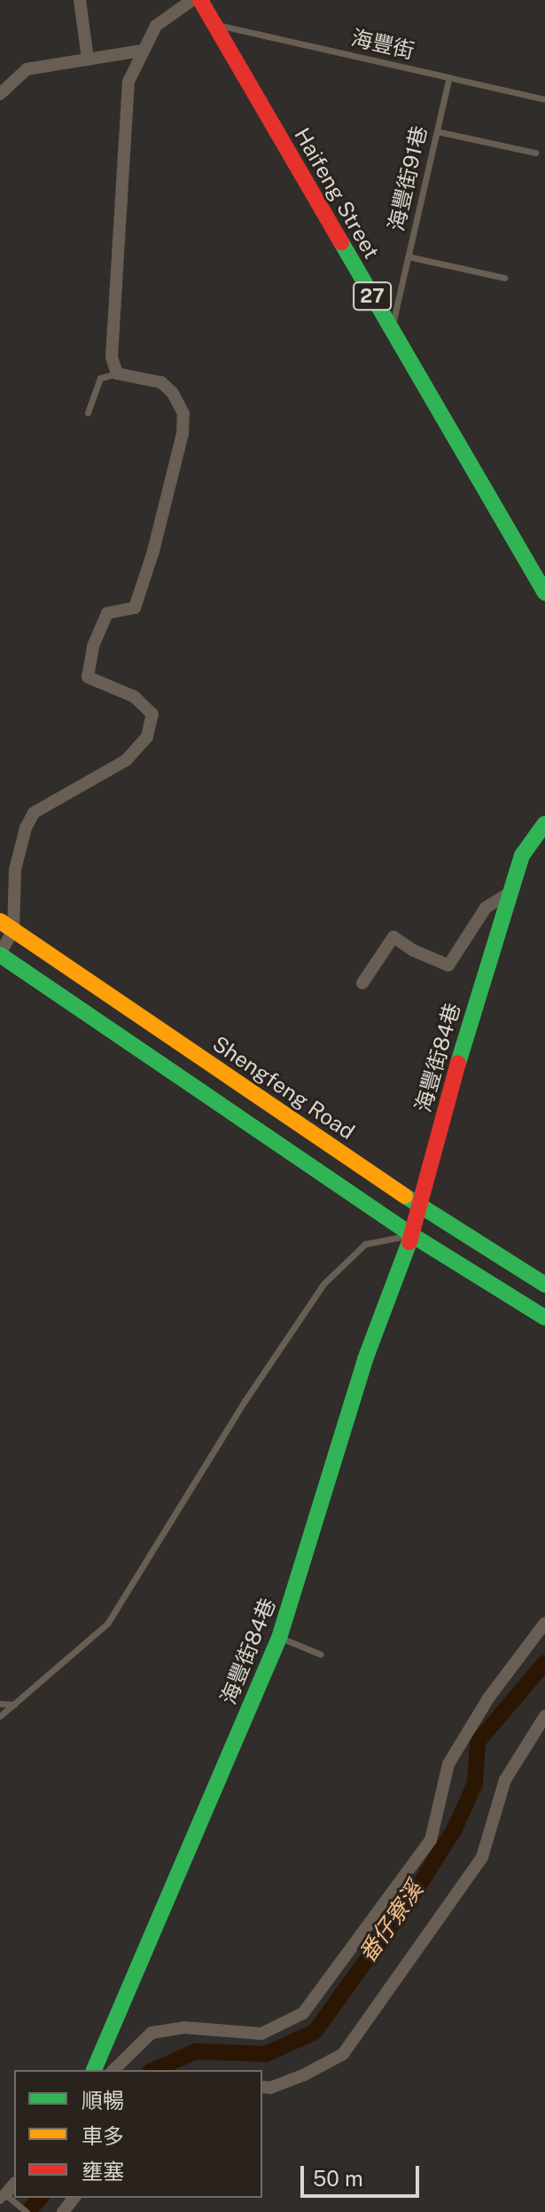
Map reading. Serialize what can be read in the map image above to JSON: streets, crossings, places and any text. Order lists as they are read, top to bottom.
{
  "streets": {
    "street": [
      "Haifeng Street",
      "27",
      "海豐街84巷",
      "Shengfeng Road"
    ],
    "lane": ["海豐街", "海豐街91巷"]
  },
  "crossings": [
    ["海豐街", "海豐街91巷"],
    ["海豐街", "Haifeng Street"],
    ["海豐街91巷", "Haifeng Street"],
    ["海豐街84巷", "Shengfeng Road"]
  ],
  "water": ["番仔寮溪"],
  "legend": ["順暢", "車多", "壅塞"],
  "scale_bar": "50 m"
}
